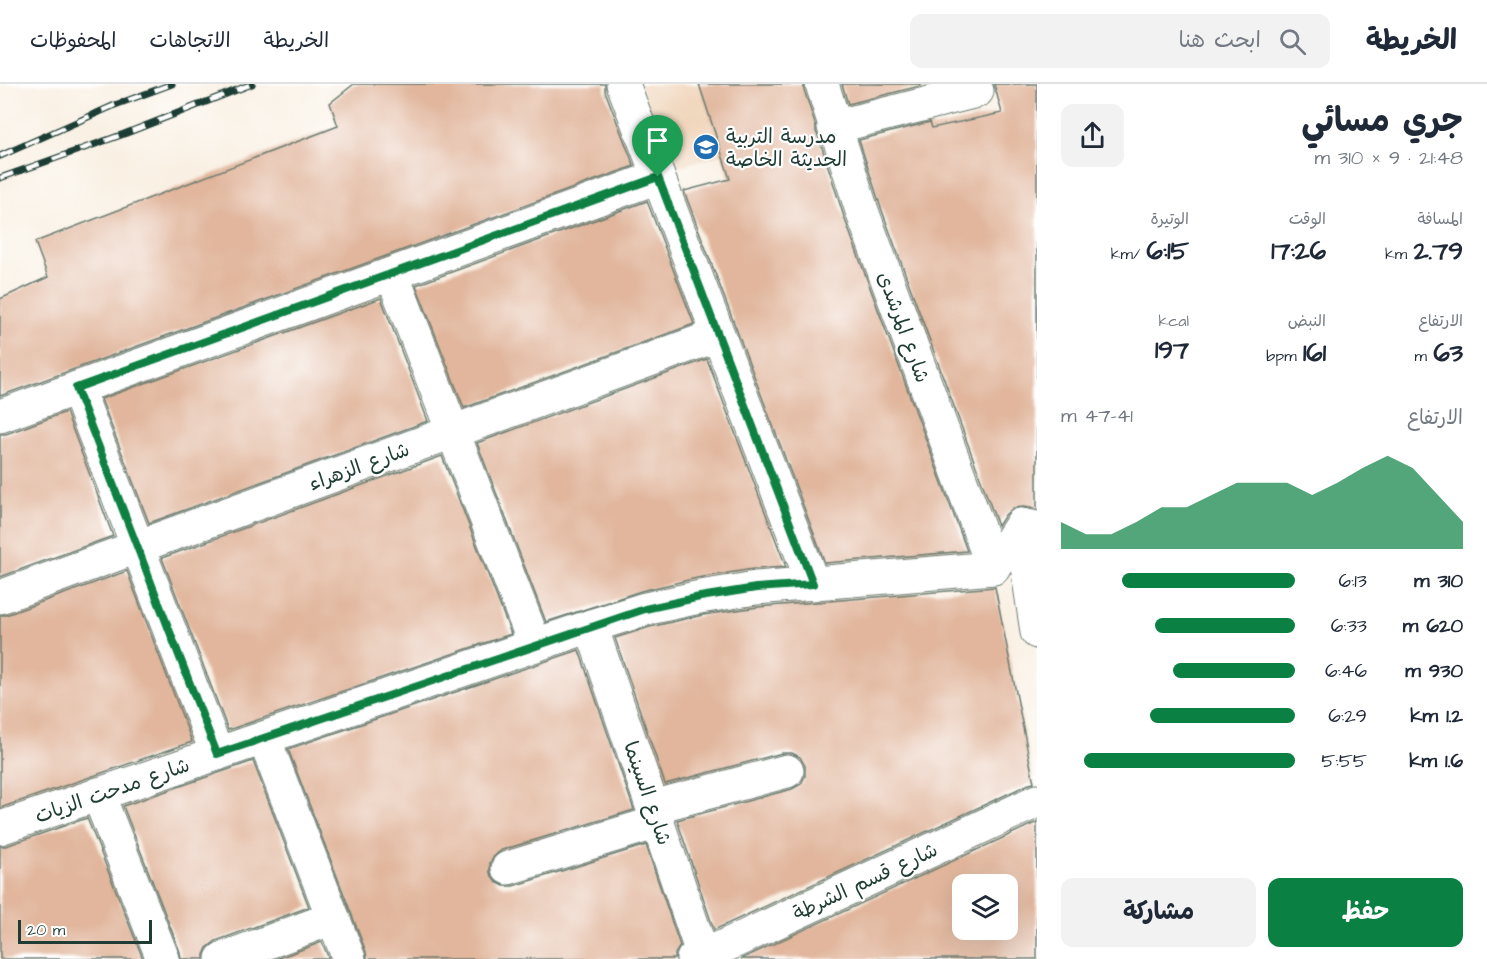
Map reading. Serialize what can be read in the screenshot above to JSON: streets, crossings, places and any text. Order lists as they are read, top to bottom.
{
  "streets": {
    "street": [
      "شارع المرشدى",
      "شارع الزهراء",
      "شارع مدحت الزيات",
      "شارع السينما",
      "شارع قسم الشرطة"
    ]
  },
  "crossings": [
    ["شارع المرشدى", "شارع مدحت الزيات"],
    ["شارع مدحت الزيات", "شارع السينما"],
    ["شارع السينما", "شارع قسم الشرطة"]
  ],
  "places": {
    "school or university": ["مدرسة التربية الحديثة الخاصة"]
  },
  "scale_bar": "20 m",
  "page": {
    "header": "الخريطة",
    "search": "ابحث هنا",
    "nav": ["الخريطة", "الاتجاهات", "المحفوظات"],
    "heading": ["جري مسائي", "21:48 · 9 × 310 m"],
    "stats": [
      ["المسافة", "2.79 km"],
      ["الوقت", "17:26"],
      ["الوتيرة", "6:15 /km"],
      ["الارتفاع", "63 m"],
      ["النبض", "161 bpm"],
      ["kcal", "197"]
    ],
    "chart": ["الارتفاع", "41–47 m"],
    "list": [
      {
        "name": "310 m",
        "note": "6:13"
      },
      {
        "name": "620 m",
        "note": "6:33"
      },
      {
        "name": "930 m",
        "note": "6:46"
      },
      {
        "name": "1.2 km",
        "note": "6:29"
      },
      {
        "name": "1.6 km",
        "note": "5:55"
      }
    ],
    "buttons": ["حفظ", "مشاركة"],
    "scale": "20 m"
  }
}
